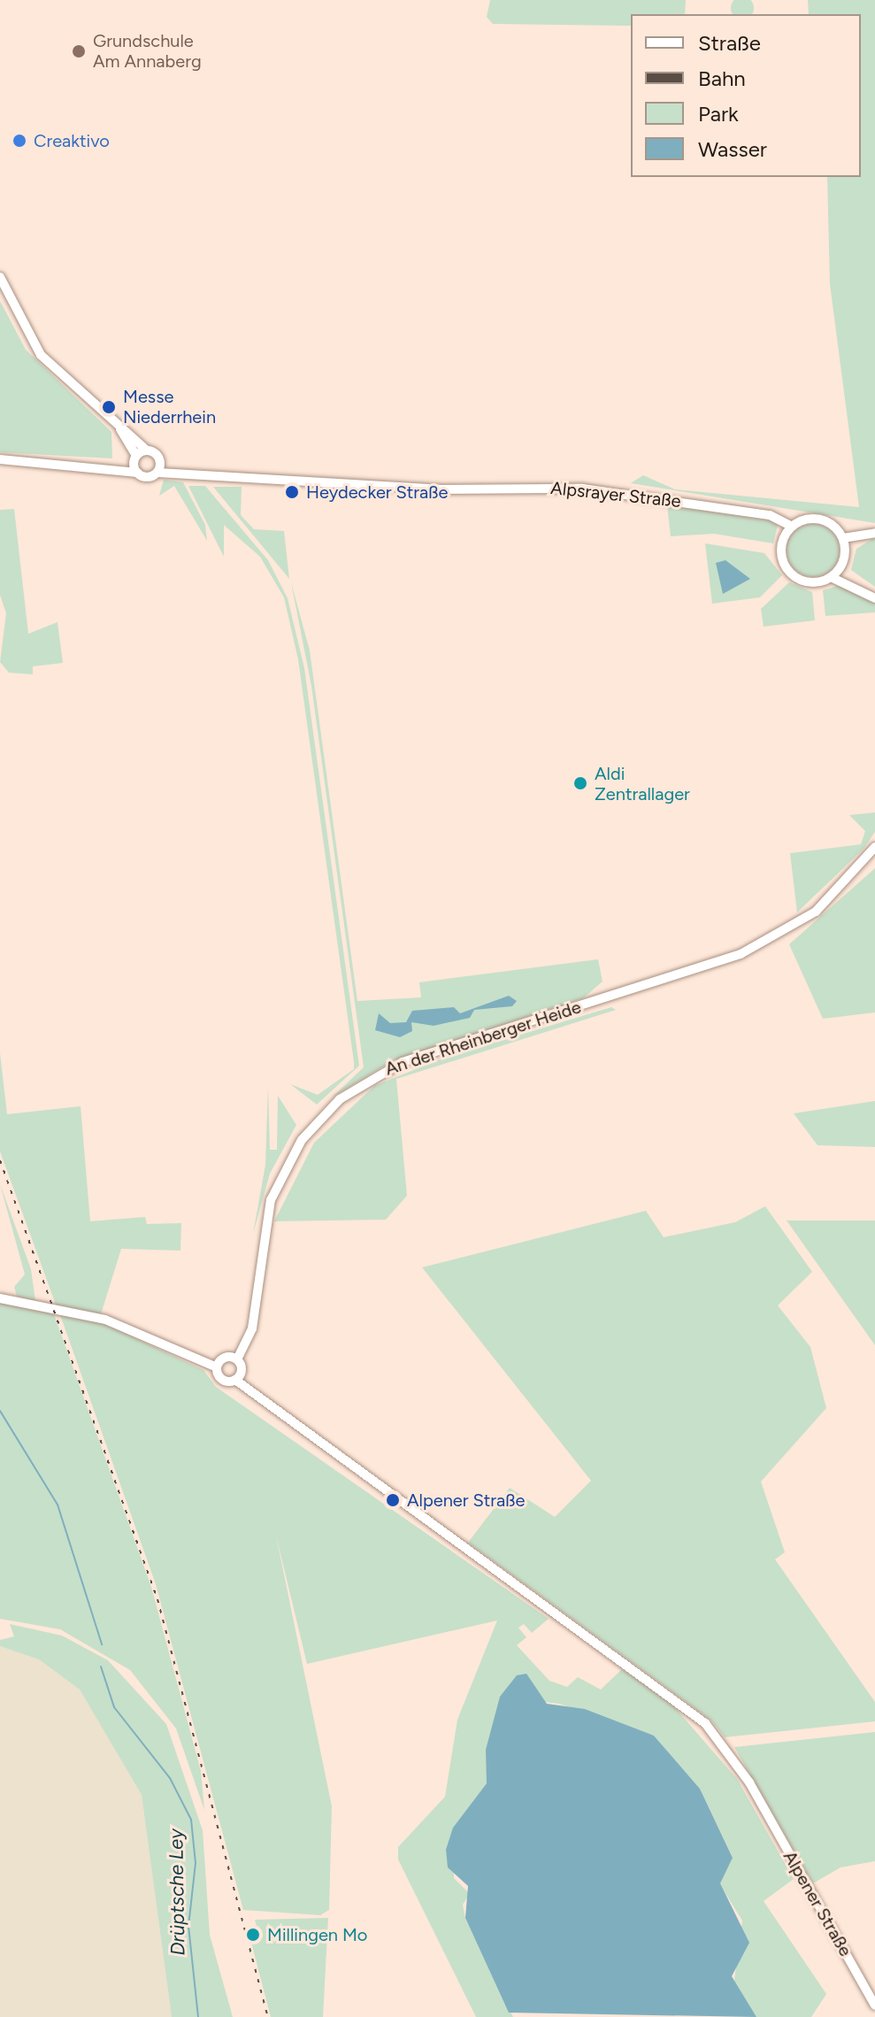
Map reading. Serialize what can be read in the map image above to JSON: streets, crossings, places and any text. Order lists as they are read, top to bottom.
{
  "streets": {
    "street": ["Alpsrayer Straße", "An der Rheinberger Heide", "Alpener Straße"]
  },
  "crossings": [
    ["An der Rheinberger Heide", "Alpener Straße"]
  ],
  "water": ["Drüptsche Ley"],
  "places": [
    "Grundschule Am Annaberg",
    "Creaktivo",
    "Messe Niederrhein",
    "Heydecker Straße",
    "Aldi Zentrallager",
    "Alpener Straße",
    "Millingen Mo"
  ],
  "legend": [
    "Straße",
    "Bahn",
    "Park",
    "Wasser"
  ]
}
